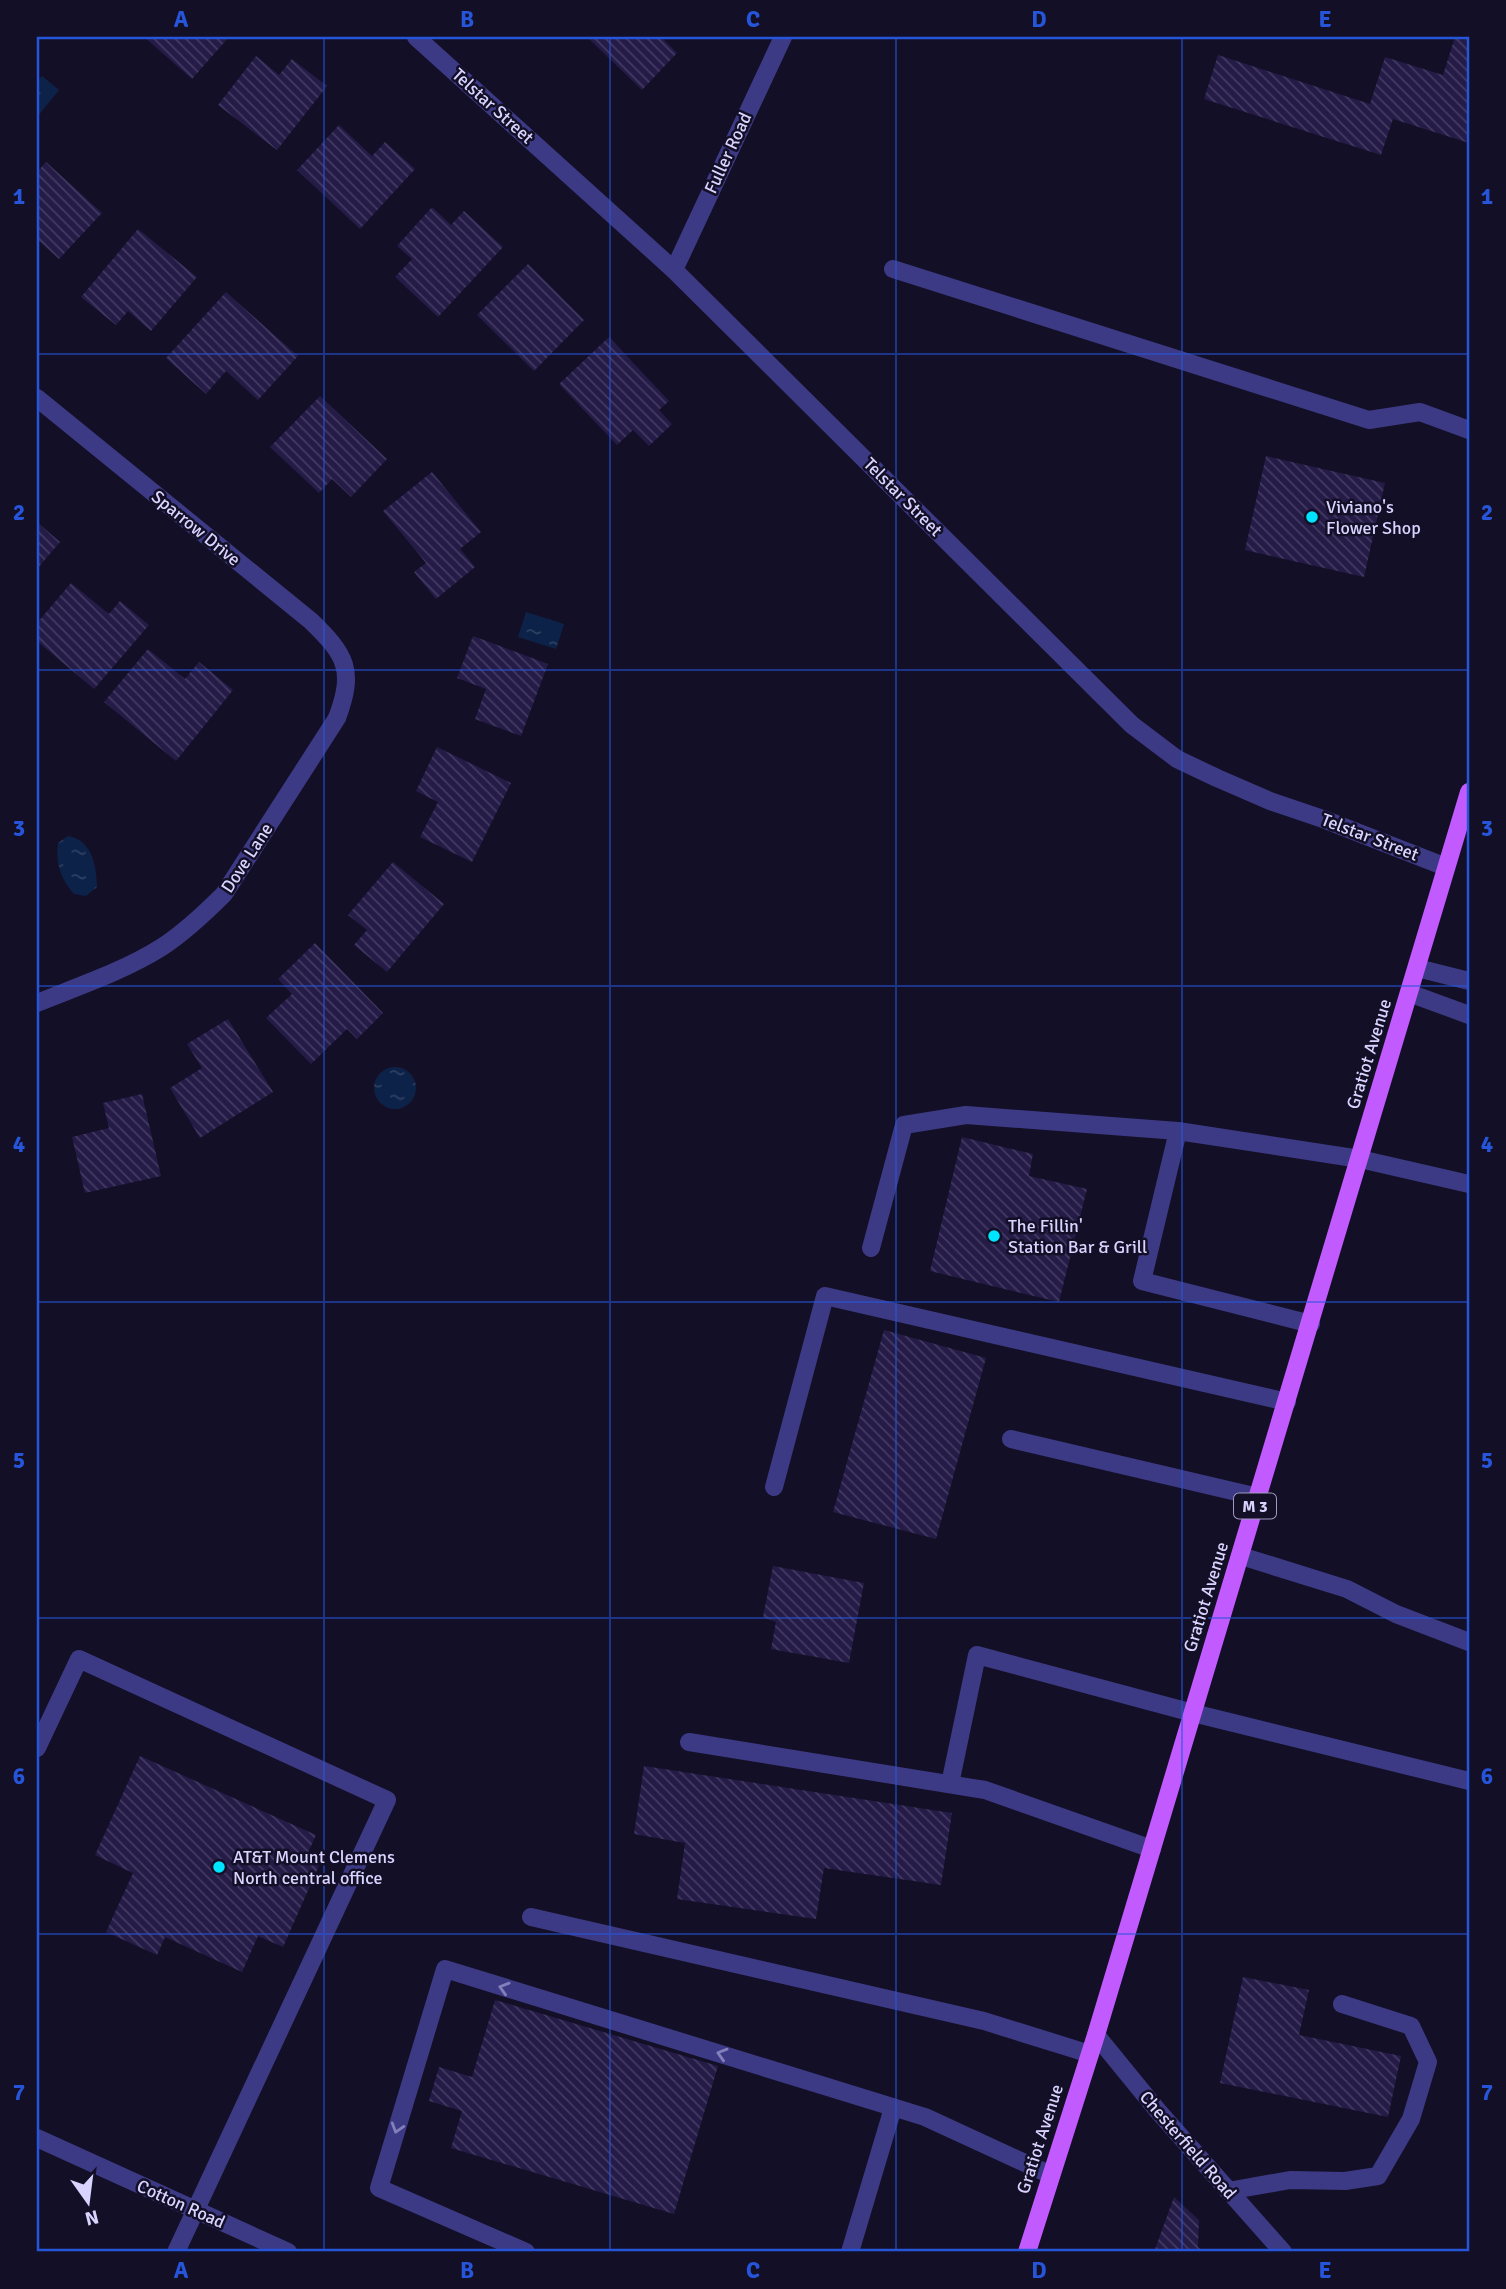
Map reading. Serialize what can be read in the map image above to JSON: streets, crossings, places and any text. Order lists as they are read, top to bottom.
{
  "streets": {
    "main road": ["Gratiot Avenue", "M 3"],
    "street": [
      "Telstar Street",
      "Fuller Road",
      "Sparrow Drive",
      "Dove Lane",
      "Chesterfield Road",
      "Cotton Road"
    ]
  },
  "crossings": [
    ["Telstar Street", "Fuller Road"],
    ["Telstar Street", "Gratiot Avenue"],
    ["Sparrow Drive", "Dove Lane"],
    ["Gratiot Avenue", "Chesterfield Road"]
  ],
  "places": ["Viviano's Flower Shop", "The Fillin' Station Bar & Grill", "AT&T Mount Clemens North central office"],
  "north": "bottom",
  "grid": {
    "columns": [
      "A",
      "B",
      "C",
      "D",
      "E"
    ],
    "rows": [
      "1",
      "2",
      "3",
      "4",
      "5",
      "6",
      "7"
    ]
  }
}
